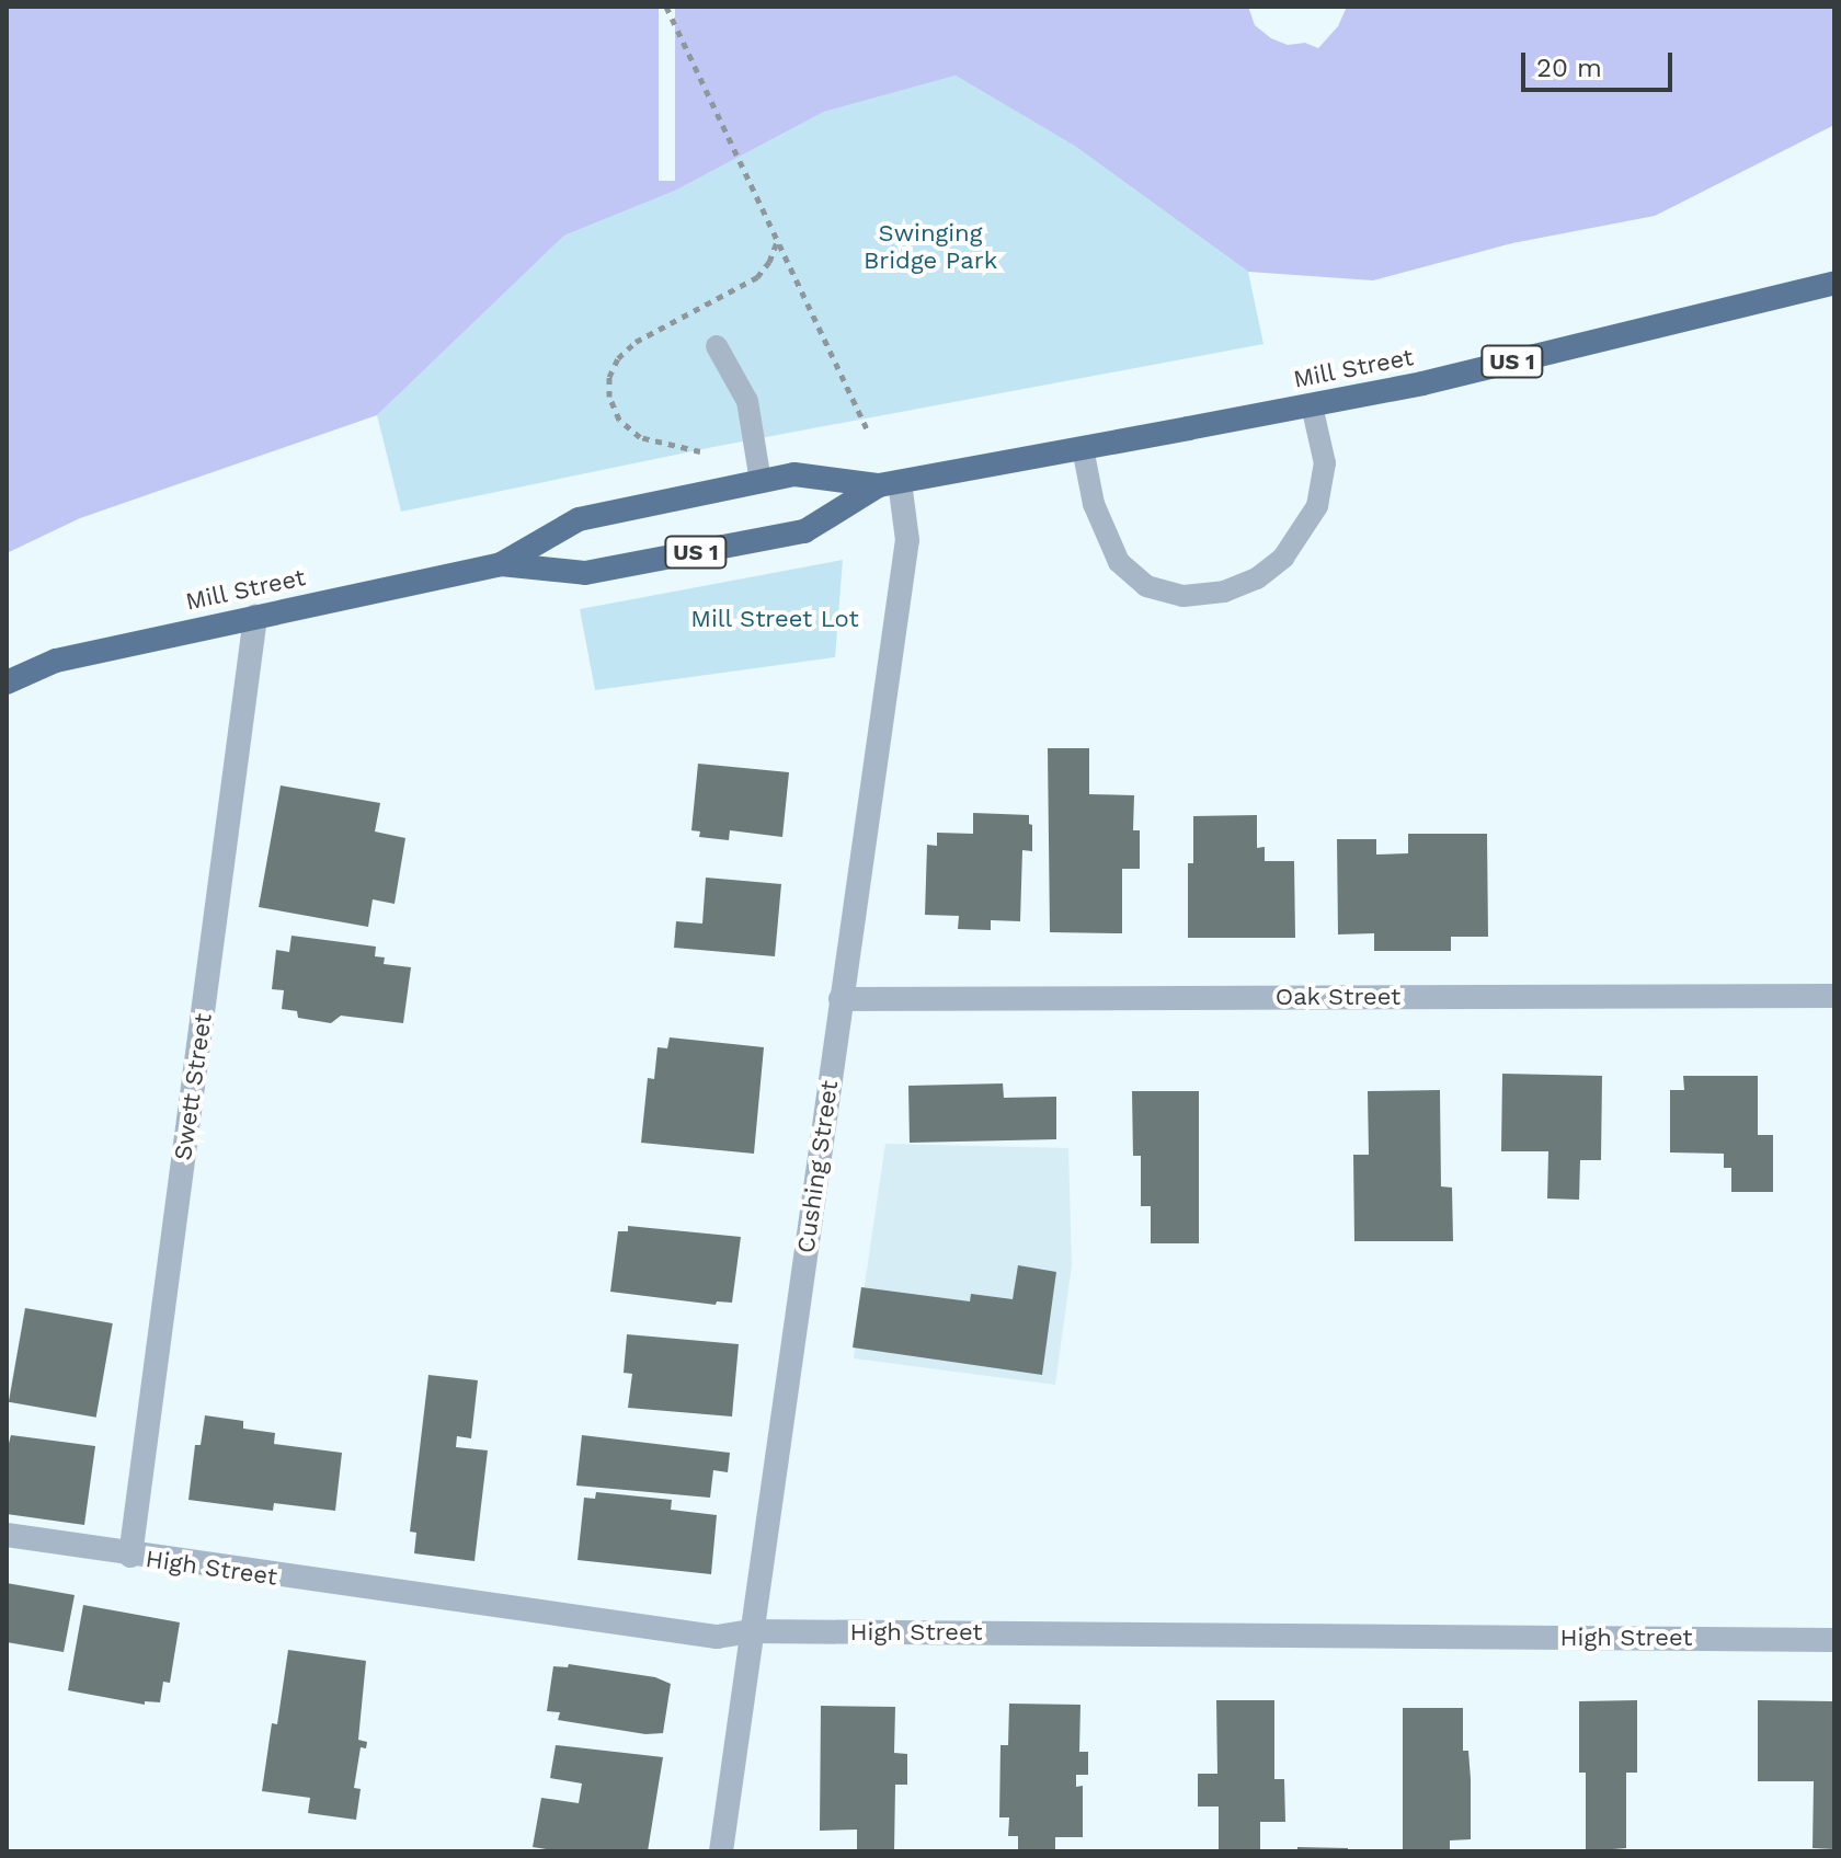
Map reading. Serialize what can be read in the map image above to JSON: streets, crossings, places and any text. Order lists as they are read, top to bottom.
{
  "streets": {
    "highway": ["US 1", "Mill Street"],
    "street": [
      "Oak Street",
      "Swett Street",
      "Cushing Street",
      "High Street"
    ]
  },
  "crossings": [
    ["Mill Street", "Swett Street"],
    ["Mill Street", "Cushing Street"],
    ["Oak Street", "Cushing Street"],
    ["Swett Street", "High Street"],
    ["Cushing Street", "High Street"]
  ],
  "parks": ["Swinging Bridge Park", "Mill Street Lot"],
  "scale_bar": "20 m"
}
